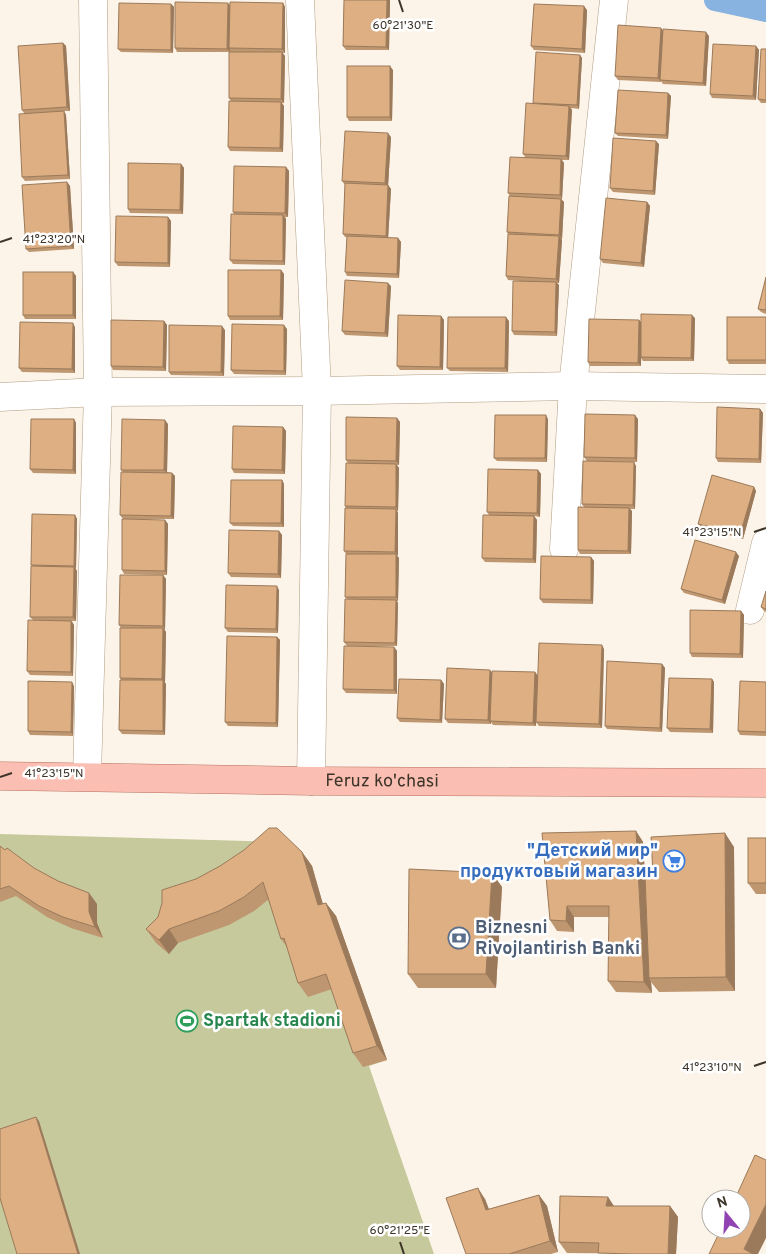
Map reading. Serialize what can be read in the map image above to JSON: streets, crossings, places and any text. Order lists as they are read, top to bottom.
{
  "streets": {
    "main road": ["Feruz ko'chasi"]
  },
  "places": {
    "supermarket": ["\"Детский мир\" продуктовый магазин"],
    "bank": ["Biznesni Rivojlantirish Banki"],
    "sports": ["Spartak stadioni"]
  },
  "north": "top",
  "coordinates": [
    "60°21'30\"E",
    "41°23'20\"N",
    "41°23'15\"N",
    "41°23'10\"N",
    "60°21'25\"E"
  ]
}
